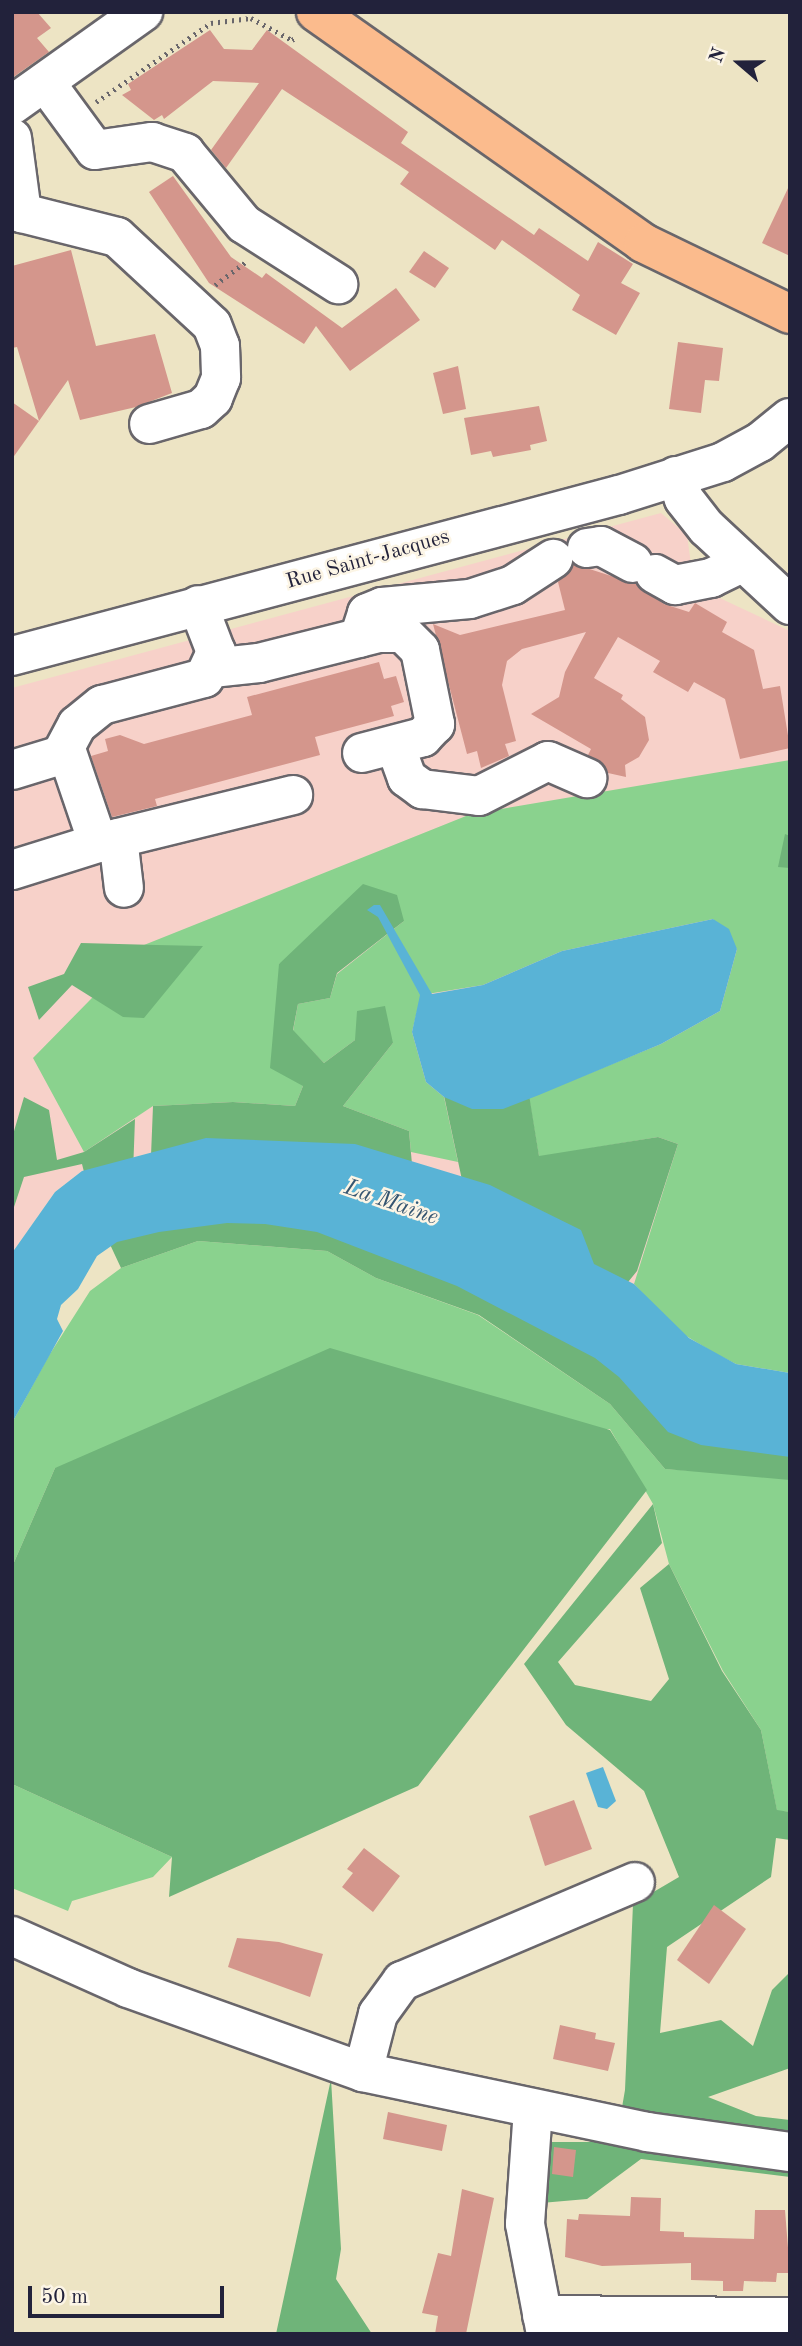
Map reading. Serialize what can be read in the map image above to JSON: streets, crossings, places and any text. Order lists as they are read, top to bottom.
{
  "streets": {
    "street": ["Rue Saint-Jacques"]
  },
  "water": ["La Maine"],
  "scale_bar": "50 m",
  "north": "left"
}
